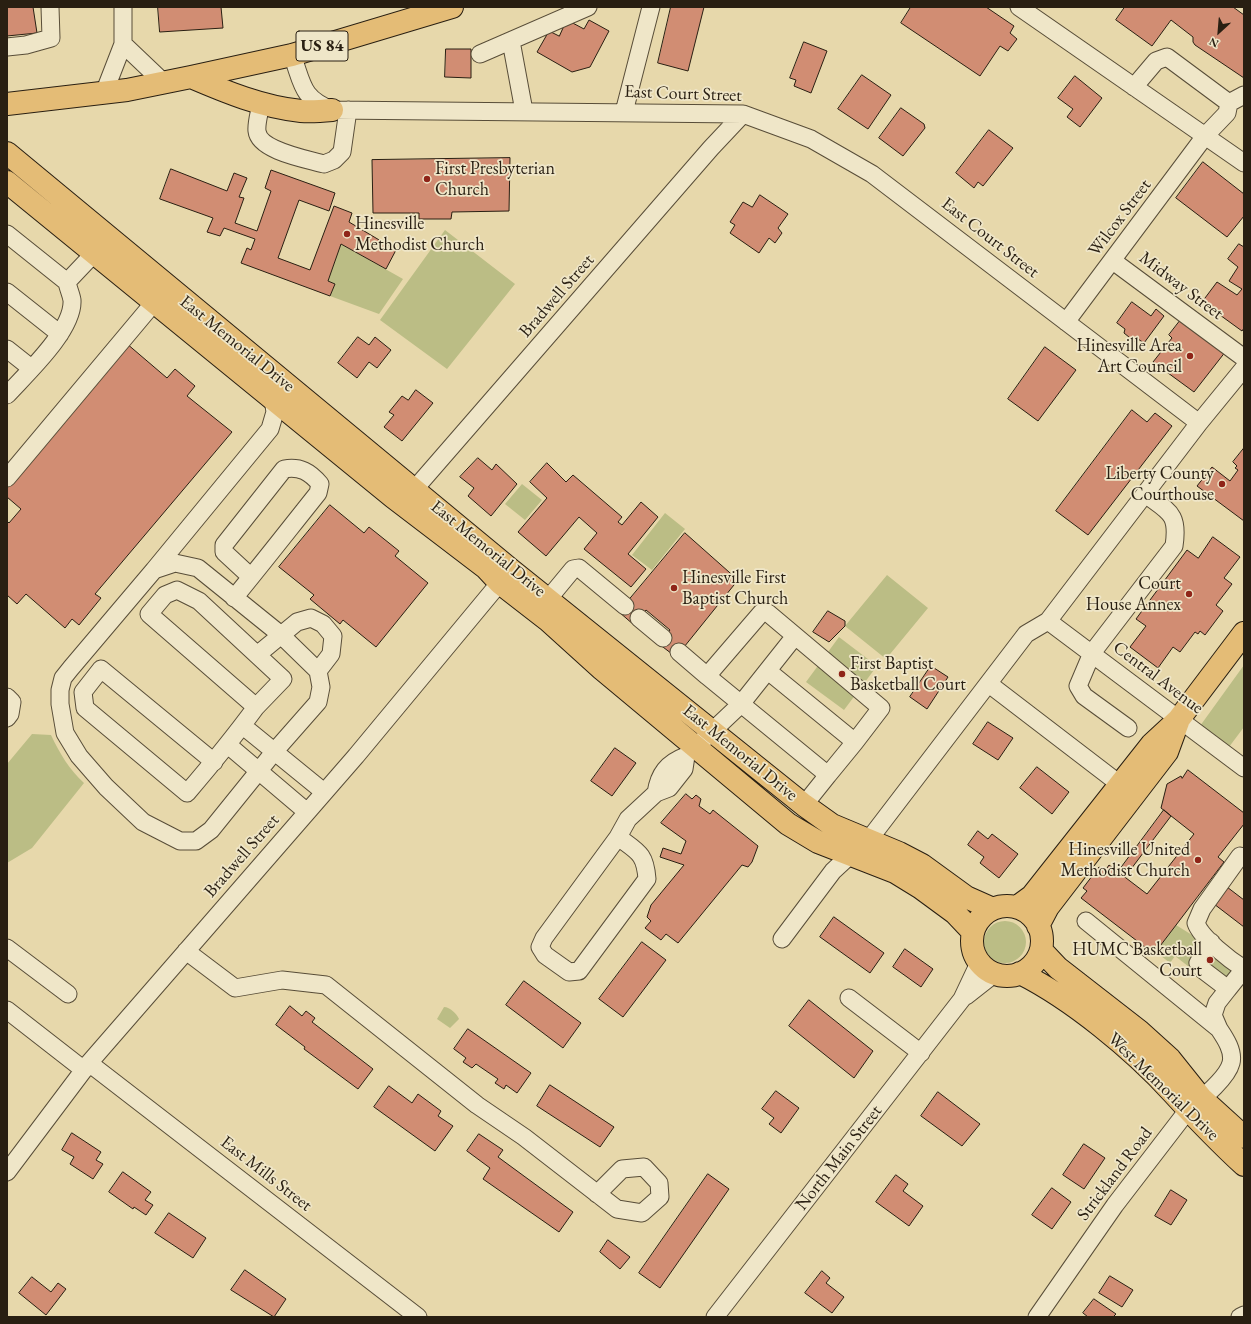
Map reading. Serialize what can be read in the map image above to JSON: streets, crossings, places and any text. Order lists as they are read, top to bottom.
{
  "streets": {
    "main road": ["US 84", "East Memorial Drive", "West Memorial Drive"],
    "street": [
      "East Court Street",
      "Wilcox Street",
      "Midway Street",
      "Bradwell Street",
      "Central Avenue",
      "North Main Street",
      "East Mills Street",
      "Strickland Road"
    ]
  },
  "crossings": [
    ["US 84", "East Court Street"],
    ["East Court Street", "Wilcox Street"],
    ["East Court Street", "Bradwell Street"],
    ["Wilcox Street", "Midway Street"],
    ["Bradwell Street", "East Memorial Drive"],
    ["Bradwell Street", "East Mills Street"],
    ["East Memorial Drive", "West Memorial Drive"],
    ["East Memorial Drive", "North Main Street"],
    ["West Memorial Drive", "North Main Street"],
    ["West Memorial Drive", "Strickland Road"]
  ],
  "places": [
    "First Presbyterian Church",
    "Hinesville Methodist Church",
    "Hinesville Area Art Council",
    "Liberty County Courthouse",
    "Hinesville First Baptist Church",
    "Court House Annex",
    "First Baptist Basketball Court",
    "Hinesville United Methodist Church",
    "HUMC Basketball Court"
  ],
  "north": "bottom left"
}
